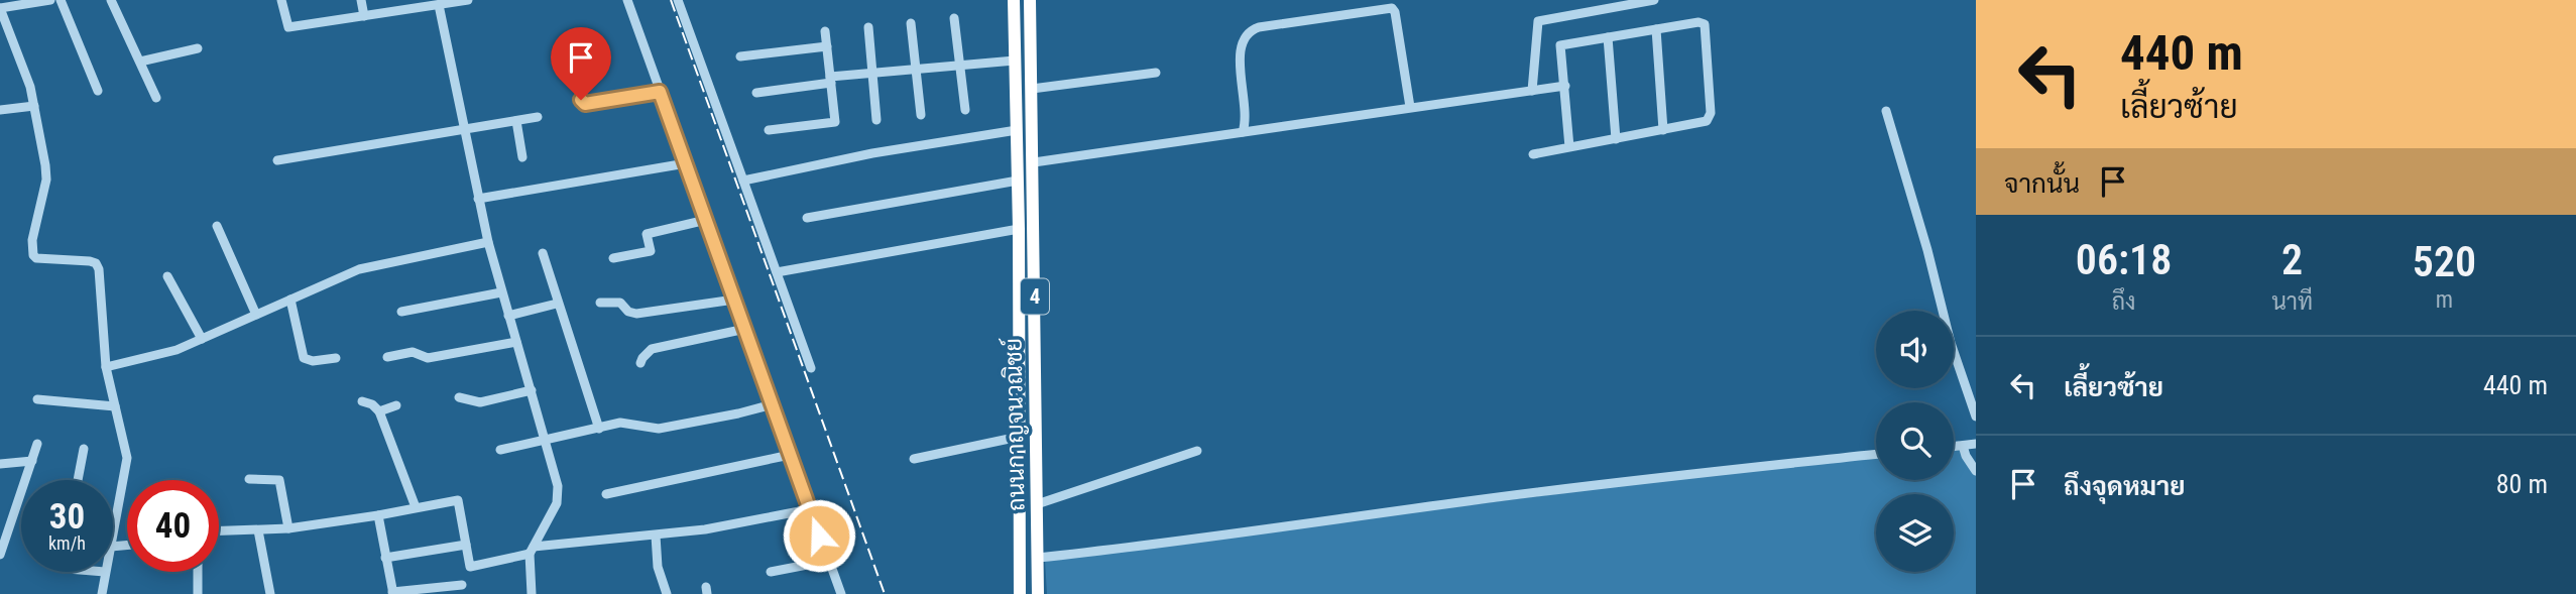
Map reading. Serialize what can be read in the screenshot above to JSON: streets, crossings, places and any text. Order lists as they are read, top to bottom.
{
  "streets": {
    "highway": ["4", "ถนนกาญจนวณิชย์"]
  },
  "page": {
    "turn": ["440 m", "เลี้ยวซ้าย"],
    "then": "จากนั้น",
    "eta": [
      "06:18",
      "ถึง",
      "2",
      "นาที",
      "520",
      "m"
    ],
    "list": [
      {
        "name": "เลี้ยวซ้าย",
        "value": "440 m"
      },
      {
        "name": "ถึงจุดหมาย",
        "value": "80 m"
      }
    ],
    "speed": "30 km/h",
    "limit": "40"
  }
}
